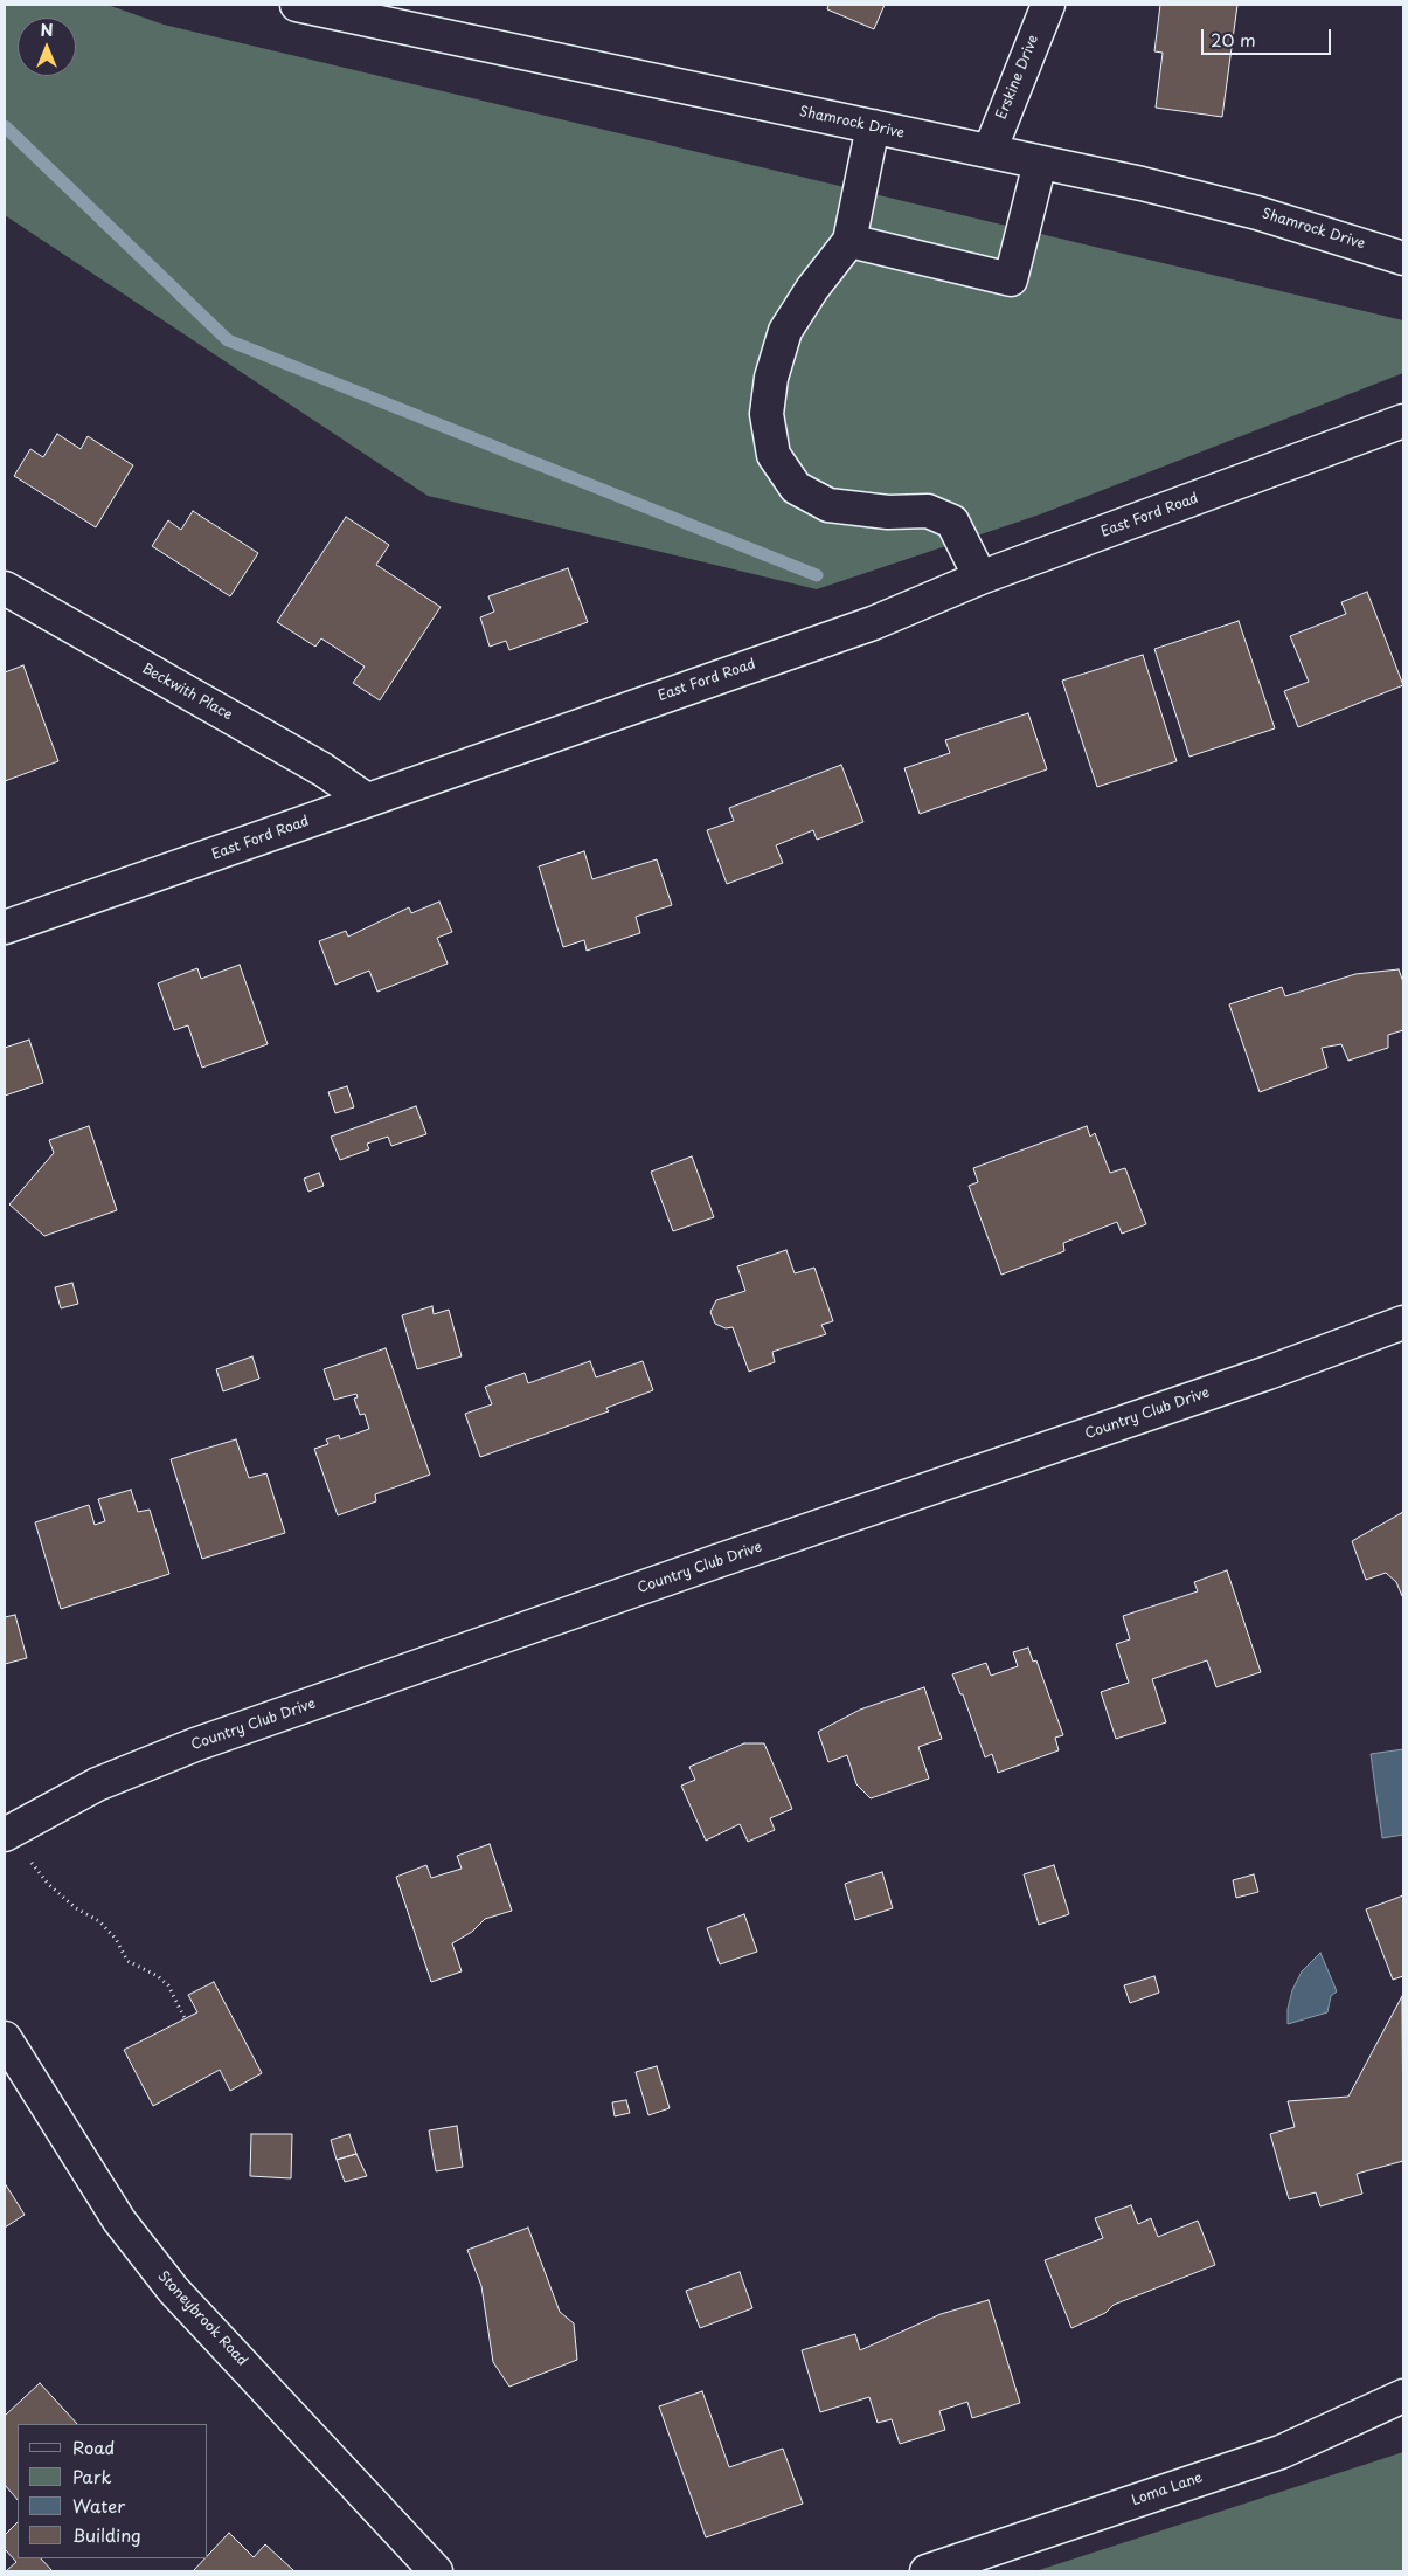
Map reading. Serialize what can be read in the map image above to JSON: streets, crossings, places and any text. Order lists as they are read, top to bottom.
{
  "streets": {
    "street": [
      "Erskine Drive",
      "Shamrock Drive",
      "East Ford Road",
      "Beckwith Place",
      "Country Club Drive",
      "Stoneybrook Road",
      "Loma Lane"
    ]
  },
  "crossings": [
    ["Erskine Drive", "Shamrock Drive"],
    ["East Ford Road", "Beckwith Place"]
  ],
  "legend": [
    "Road",
    "Park",
    "Water",
    "Building"
  ],
  "scale_bar": "20 m",
  "north": "top"
}
